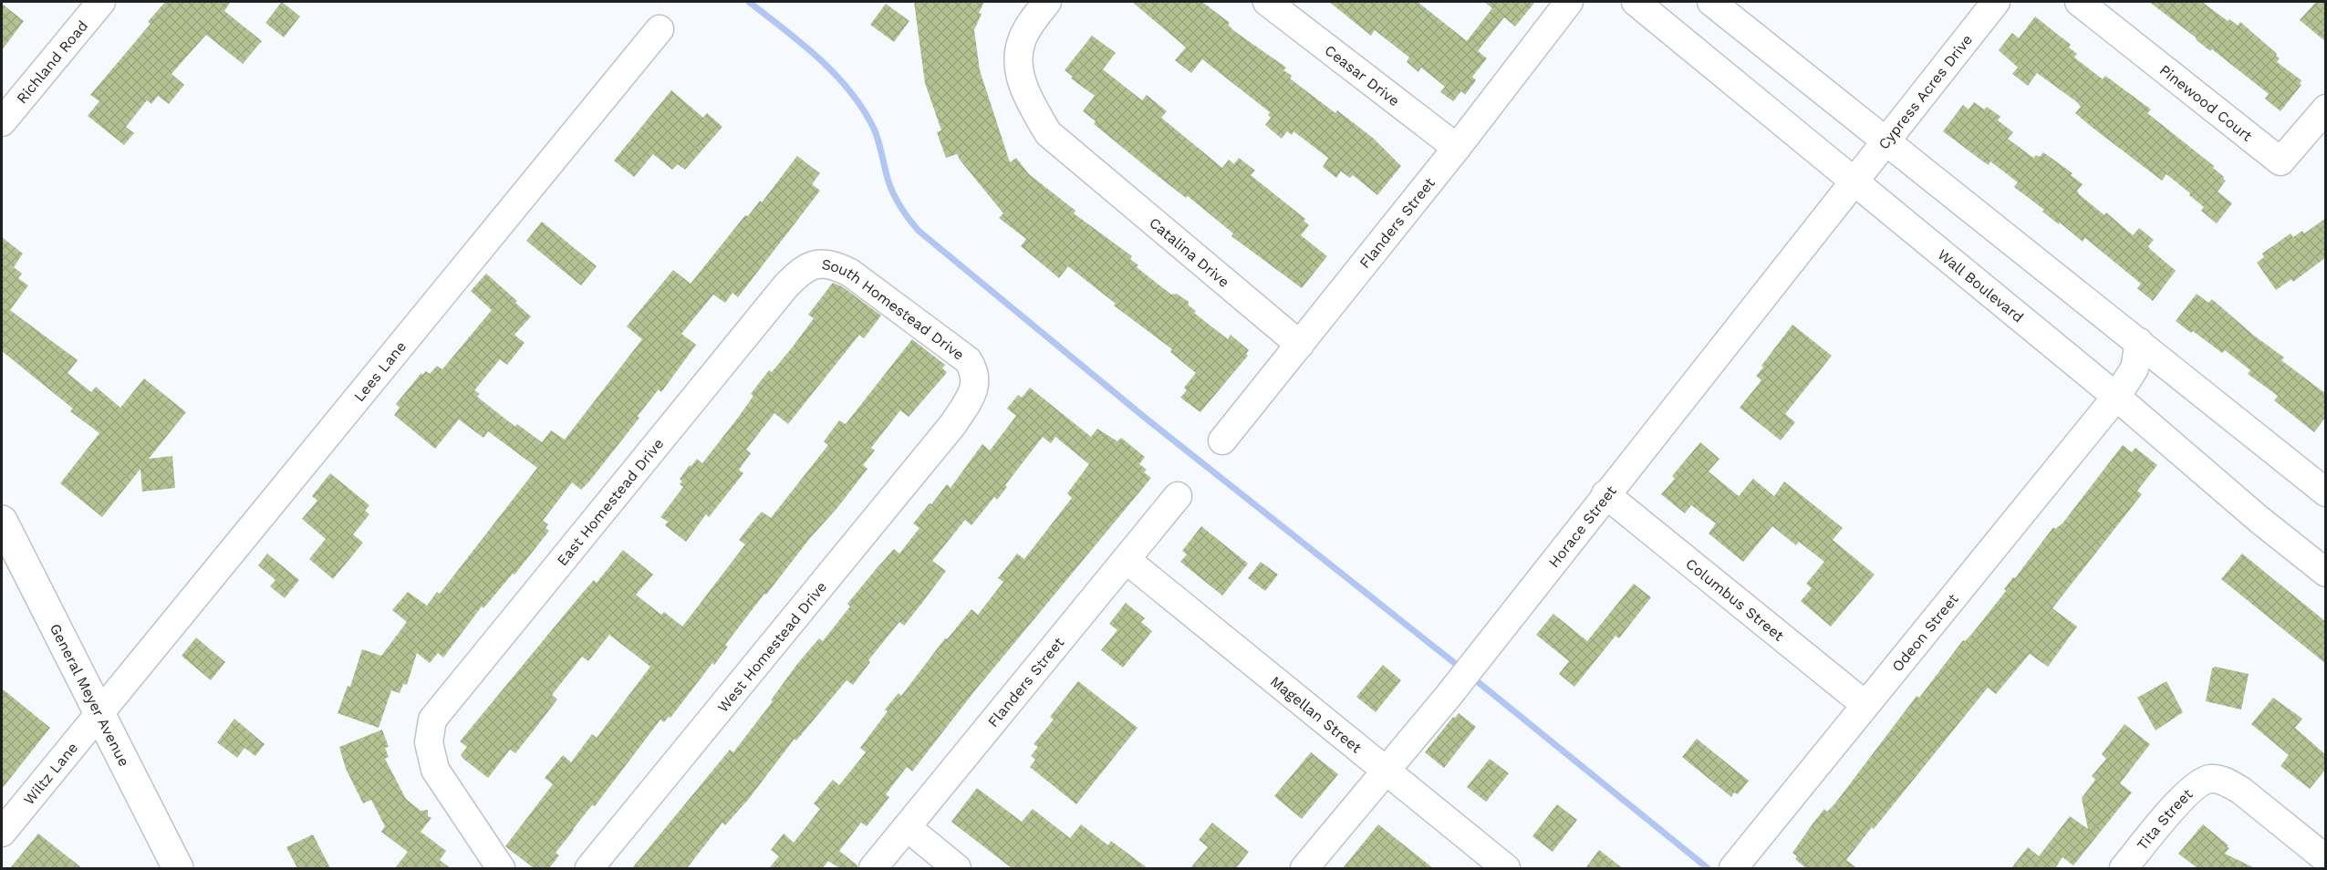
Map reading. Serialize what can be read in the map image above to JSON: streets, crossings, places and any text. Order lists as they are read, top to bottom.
{
  "streets": {
    "main road": ["General Meyer Avenue"],
    "street": [
      "Richland Road",
      "Ceasar Drive",
      "Cypress Acres Drive",
      "Pinewood Court",
      "Flanders Street",
      "Catalina Drive",
      "Wall Boulevard",
      "South Homestead Drive",
      "Lees Lane",
      "East Homestead Drive",
      "Horace Street",
      "Columbus Street",
      "Odeon Street",
      "West Homestead Drive",
      "Magellan Street",
      "Wiltz Lane",
      "Tita Street"
    ]
  },
  "crossings": [
    ["Ceasar Drive", "Flanders Street"],
    ["Cypress Acres Drive", "Wall Boulevard"],
    ["Cypress Acres Drive", "Horace Street"],
    ["Flanders Street", "Catalina Drive"],
    ["Flanders Street", "Magellan Street"],
    ["Wall Boulevard", "Horace Street"],
    ["Wall Boulevard", "Odeon Street"],
    ["South Homestead Drive", "East Homestead Drive"],
    ["South Homestead Drive", "West Homestead Drive"],
    ["Lees Lane", "General Meyer Avenue"],
    ["Lees Lane", "Wiltz Lane"],
    ["Horace Street", "Columbus Street"],
    ["Horace Street", "Magellan Street"],
    ["Columbus Street", "Odeon Street"],
    ["General Meyer Avenue", "Wiltz Lane"]
  ]
}
